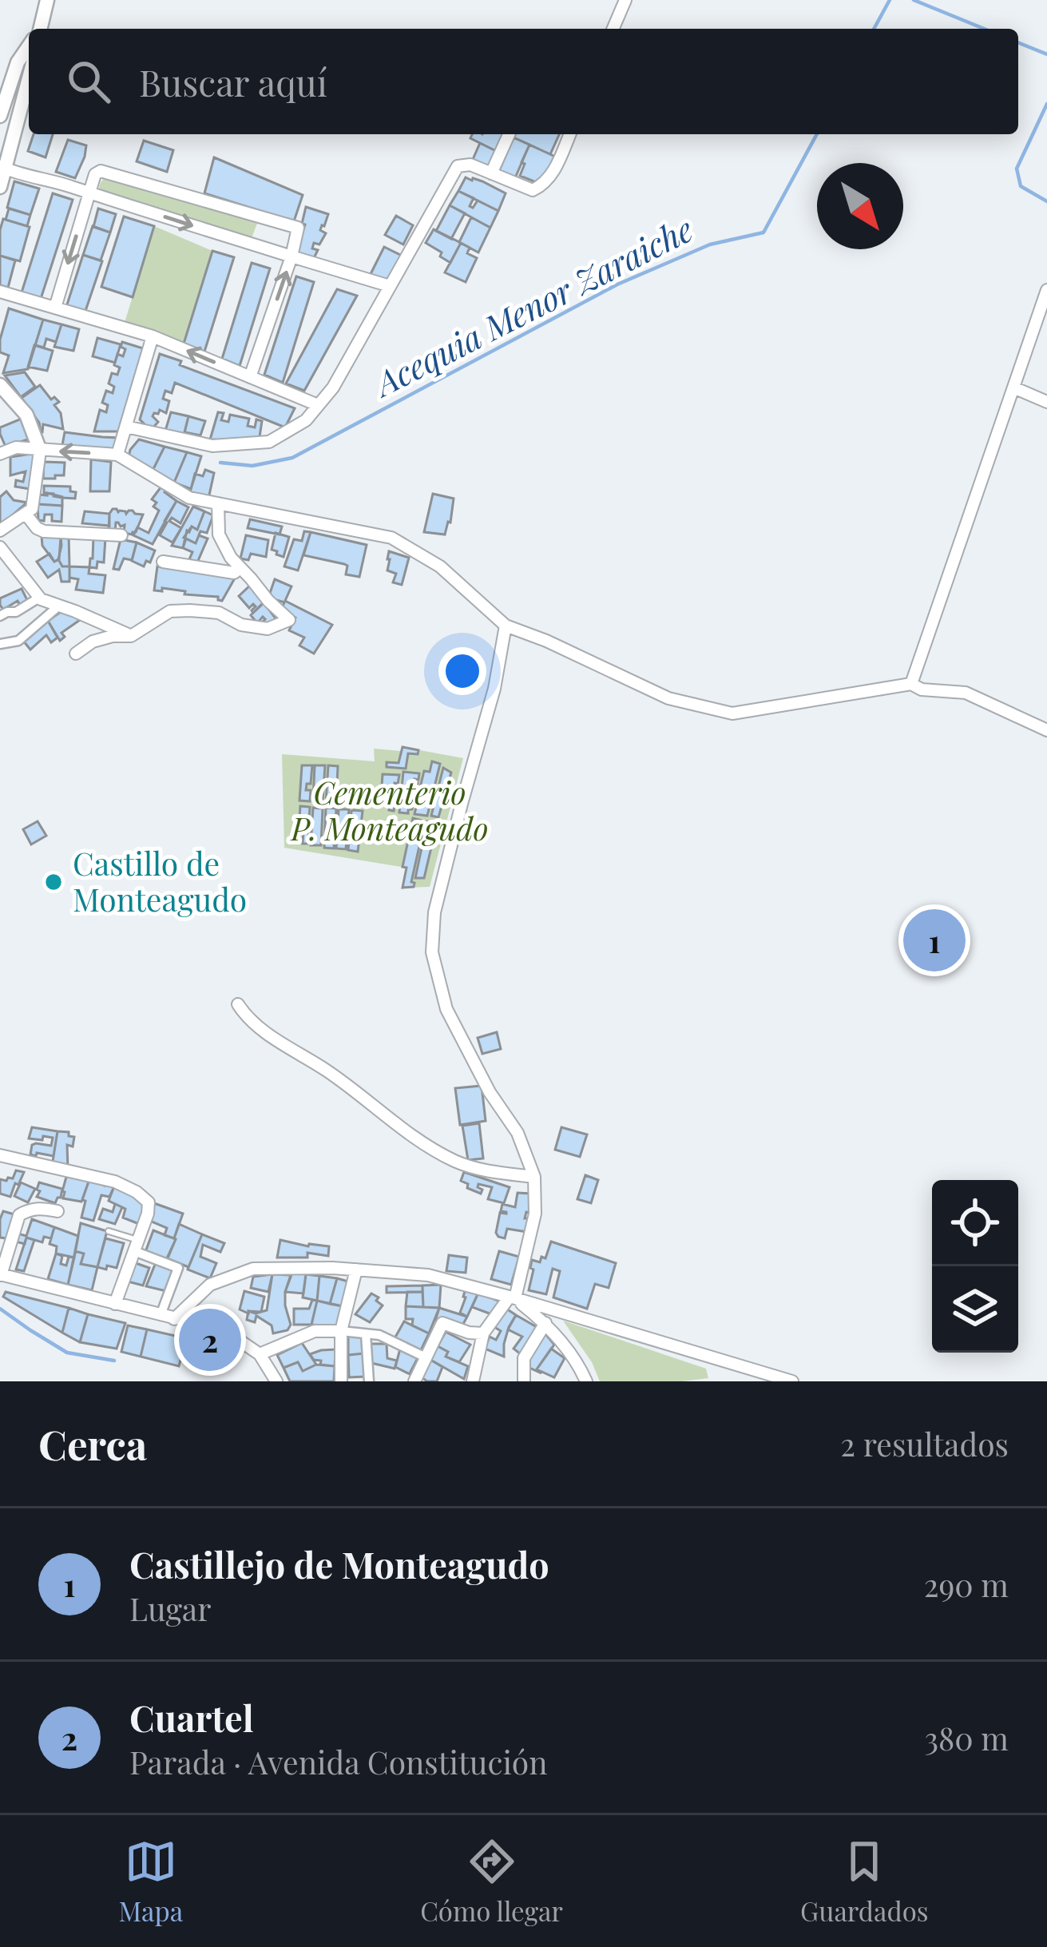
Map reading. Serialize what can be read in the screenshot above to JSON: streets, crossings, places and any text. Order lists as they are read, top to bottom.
{
  "water": ["Acequia Menor Zaraiche"],
  "parks": ["Cementerio P. Monteagudo"],
  "places": ["Castillo de Monteagudo"],
  "north": "bottom right",
  "page": {
    "search": "Buscar aquí",
    "pins": ["1", "2"],
    "heading": ["Cerca", "2 resultados"],
    "list": [
      {
        "mark": "1",
        "name": "Castillejo de Monteagudo",
        "note": "Lugar",
        "value": "290 m"
      },
      {
        "mark": "2",
        "name": "Cuartel",
        "note": "Parada · Avenida Constitución",
        "value": "380 m"
      }
    ],
    "nav": ["Mapa", "Cómo llegar", "Guardados"]
  }
}
